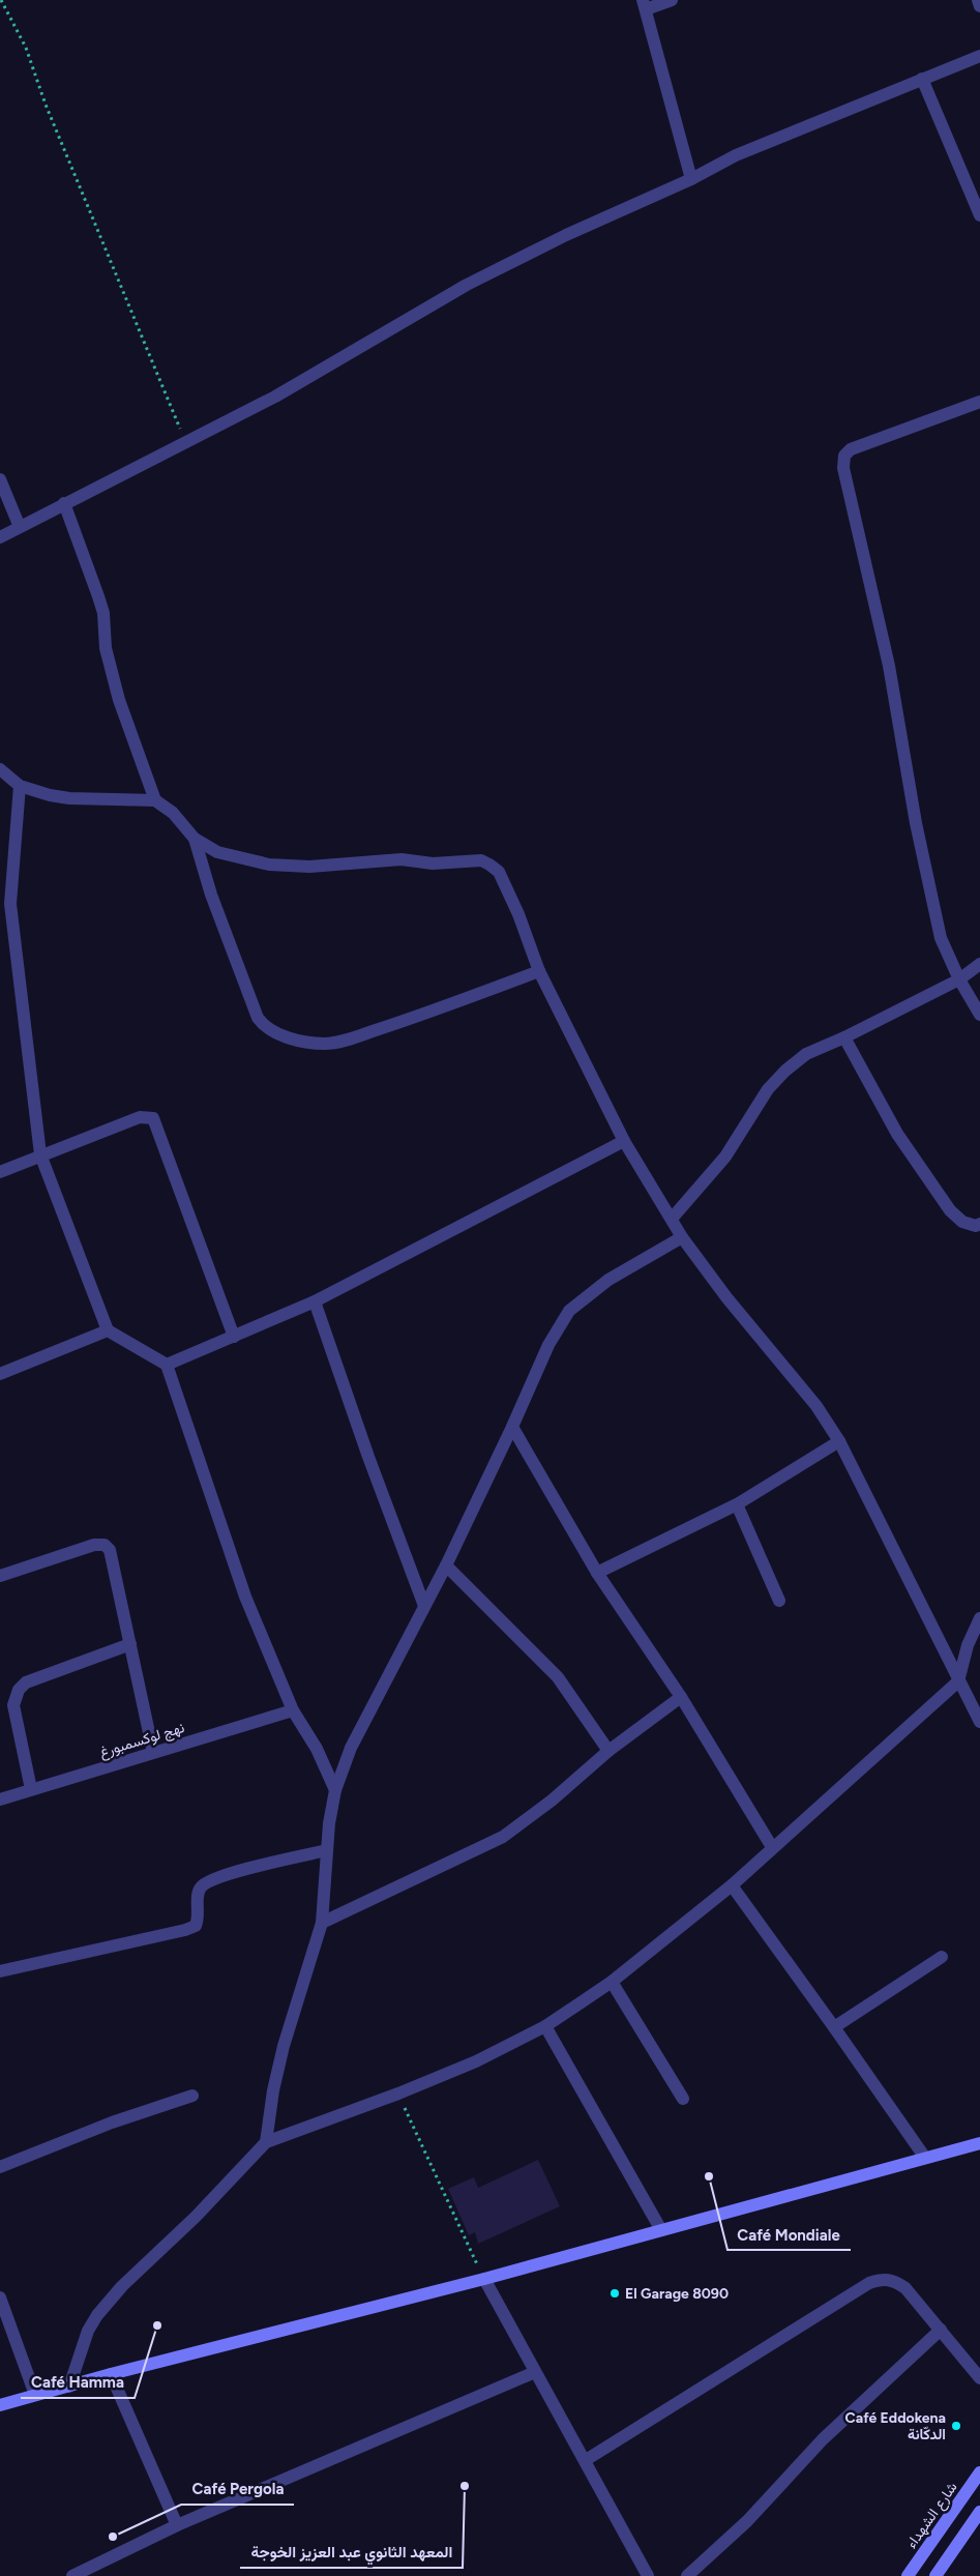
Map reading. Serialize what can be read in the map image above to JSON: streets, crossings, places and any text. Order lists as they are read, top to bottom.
{
  "streets": {
    "street": ["نهج لوكسمبورغ", "شارع الشهداء"]
  },
  "places": [
    "Café Mondiale",
    "El Garage 8090",
    "Café Hamma",
    "Café Eddokena الدكّانة",
    "المعهد الثانوي عبد العزيز الخوجة",
    "Café Pergola"
  ]
}
